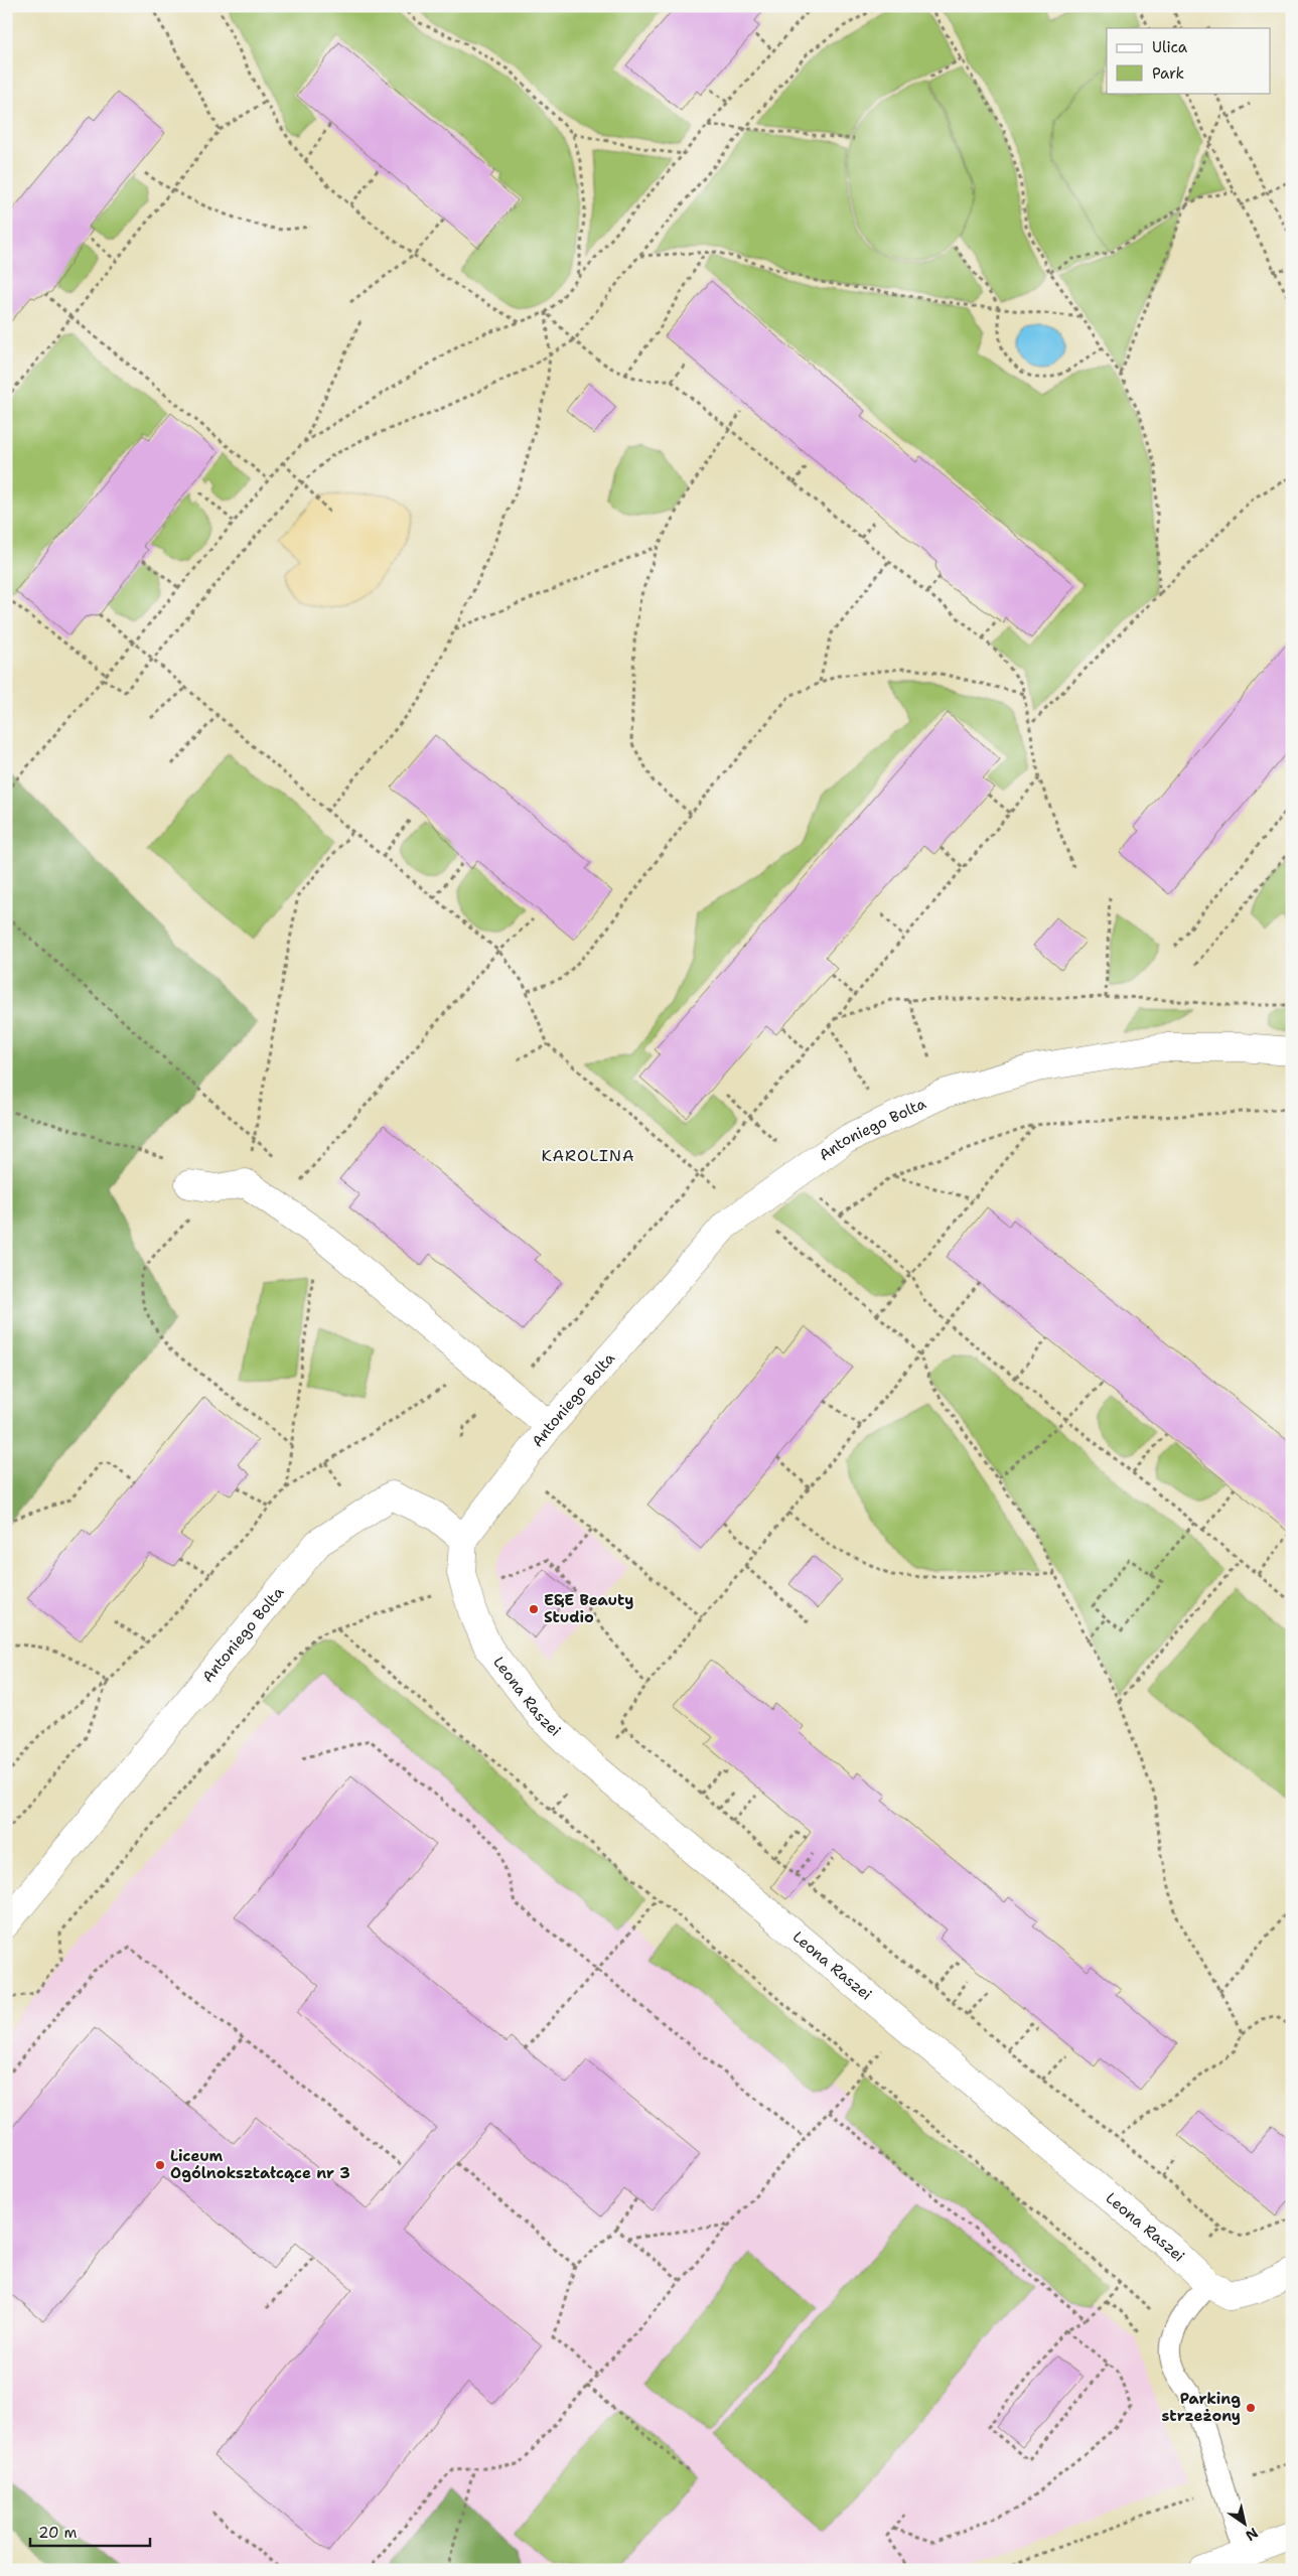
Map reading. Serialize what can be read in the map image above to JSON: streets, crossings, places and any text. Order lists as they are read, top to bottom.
{
  "streets": {
    "street": ["Antoniego Bolta", "Leona Raszei"]
  },
  "crossings": [
    ["Antoniego Bolta", "Leona Raszei"]
  ],
  "districts": ["KAROLINA"],
  "places": ["E&E Beauty Studio", "Liceum Ogólnokształcące nr 3", "Parking strzeżony"],
  "legend": ["Ulica", "Park"],
  "scale_bar": "20 m",
  "north": "bottom right"
}
